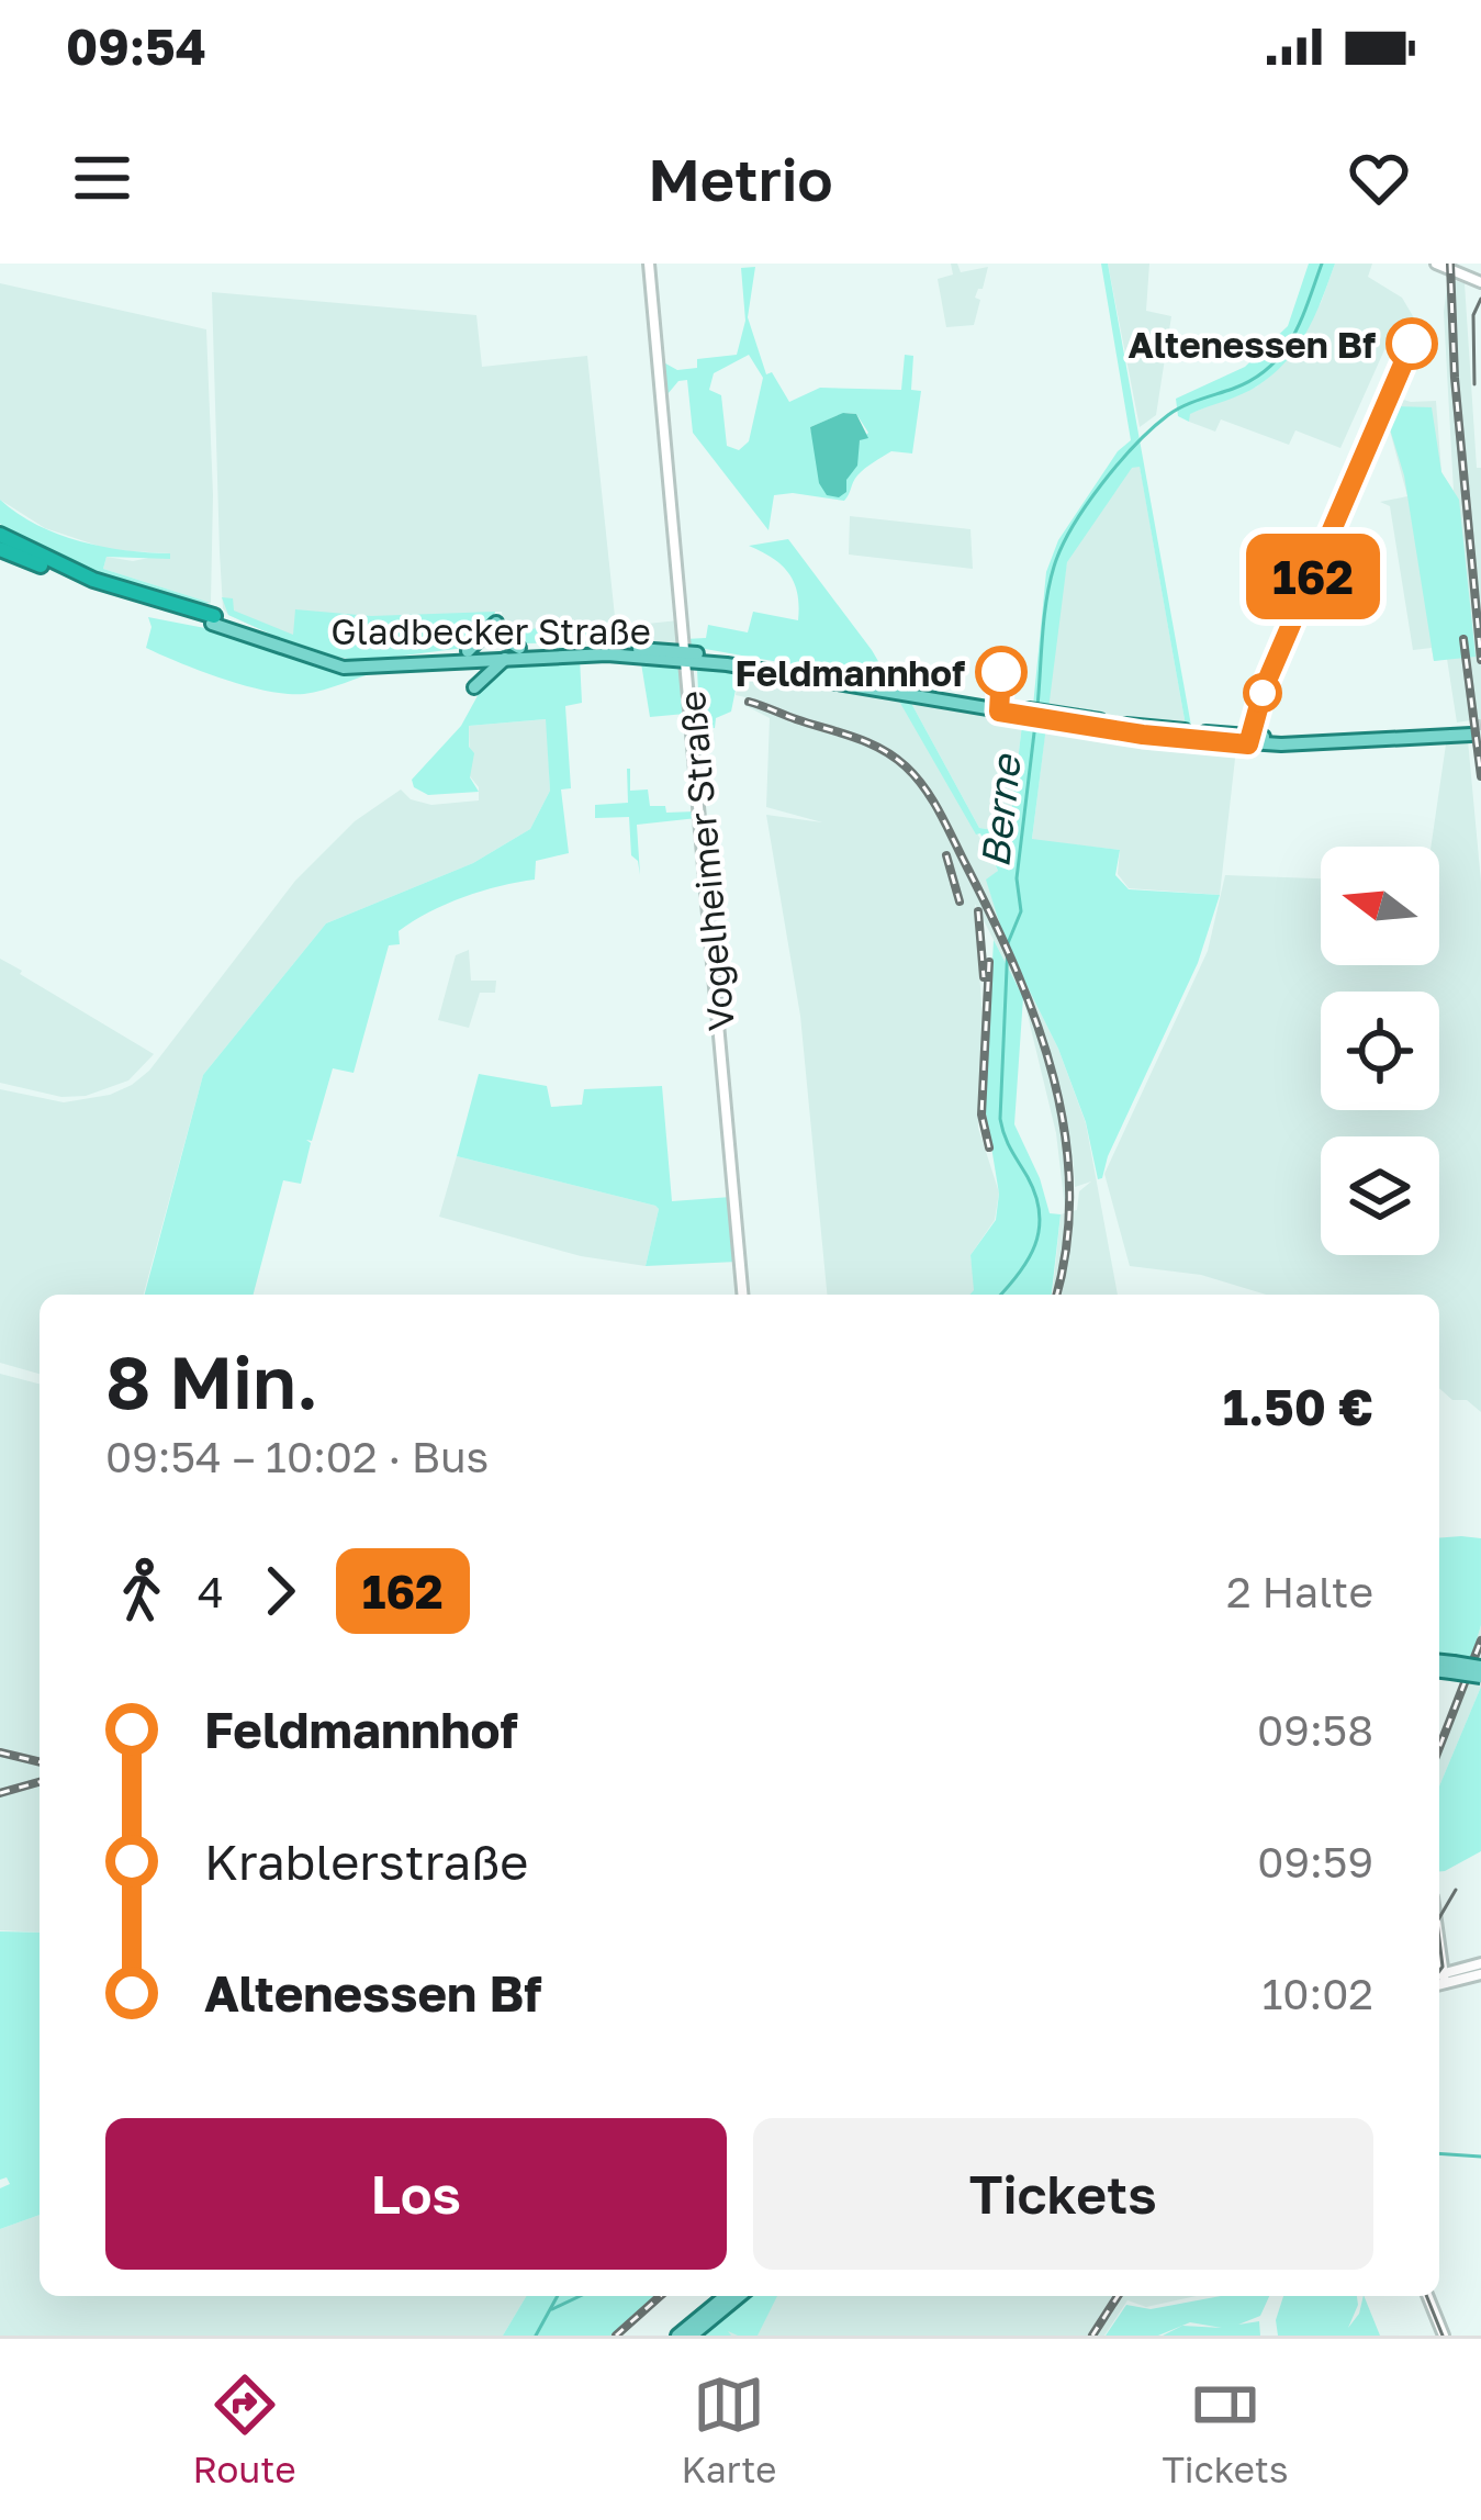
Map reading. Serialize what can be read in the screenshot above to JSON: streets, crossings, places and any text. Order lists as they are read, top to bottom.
{
  "streets": {
    "highway": ["Gladbecker Straße"],
    "main road": ["Vogelheimer Straße"]
  },
  "crossings": [
    ["Gladbecker Straße", "Vogelheimer Straße"]
  ],
  "water": ["Berne"],
  "places": ["Altenessen Bf", "Feldmannhof"],
  "lines": ["bus line 162"],
  "north": "left",
  "page": {
    "status": "09:54",
    "header": "Metrio",
    "on_map": "162",
    "heading": ["8 Min.", "09:54 – 10:02 · Bus", "1.50 €"],
    "legs": ["4", "162", "2 Halte"],
    "list": [
      {
        "name": "Feldmannhof",
        "value": "09:58"
      },
      {
        "name": "Krablerstraße",
        "value": "09:59"
      },
      {
        "name": "Altenessen Bf",
        "value": "10:02"
      }
    ],
    "buttons": ["Los", "Tickets"],
    "tabs": ["Route", "Karte", "Tickets"]
  }
}
